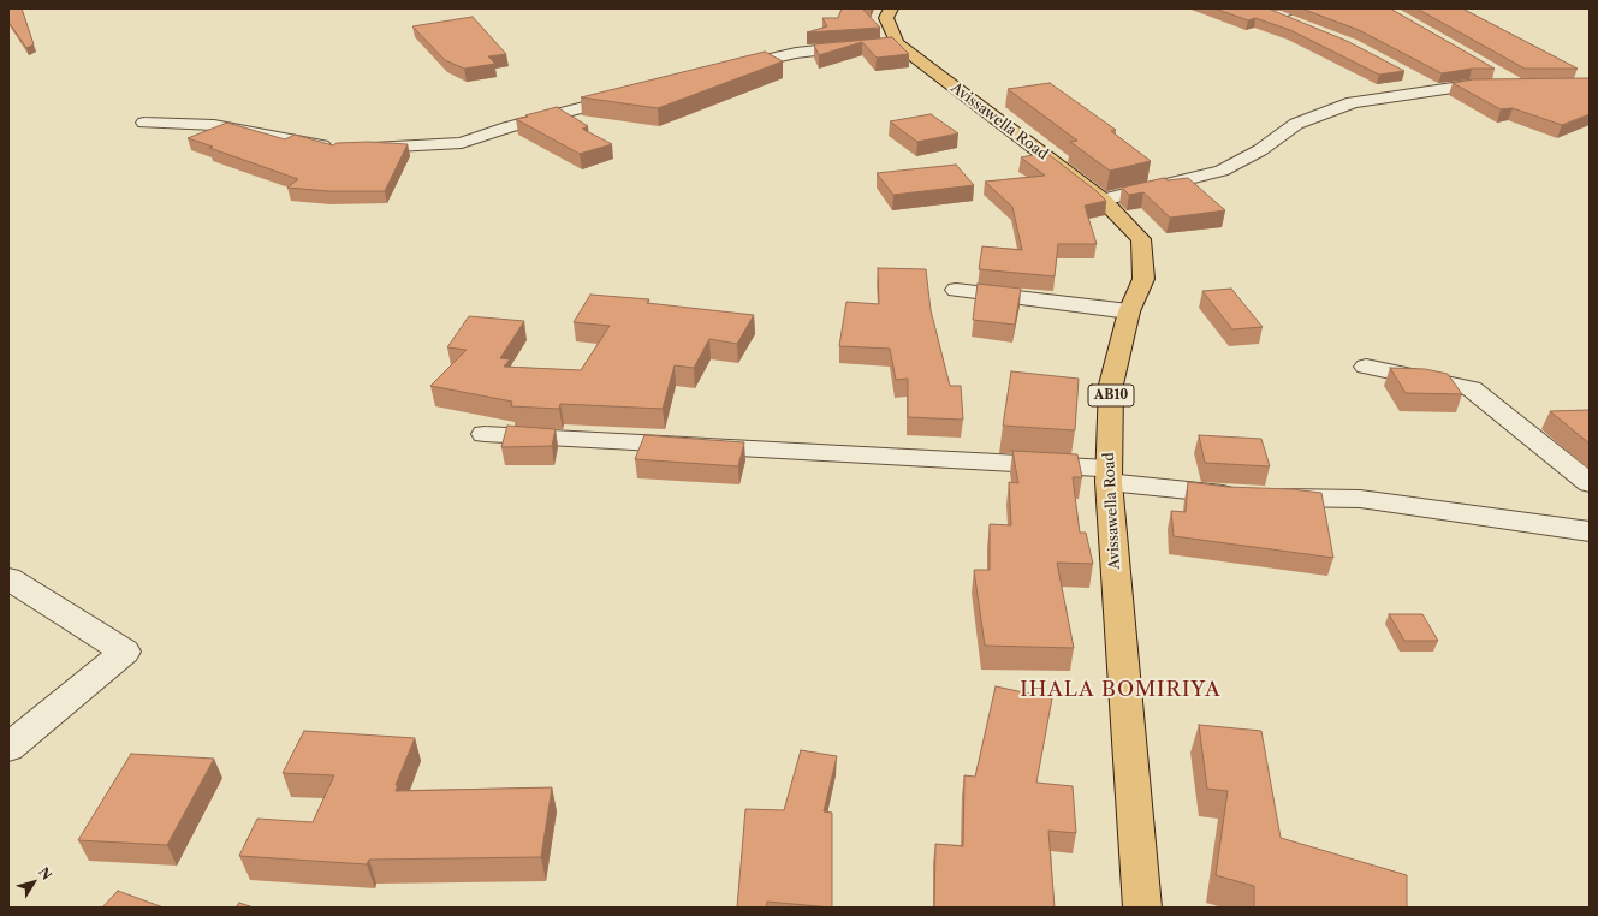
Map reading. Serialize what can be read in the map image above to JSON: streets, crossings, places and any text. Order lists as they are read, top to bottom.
{
  "streets": {
    "main road": ["Avissawella Road", "AB10"]
  },
  "districts": ["IHALA BOMIRIYA"],
  "north": "top right"
}
